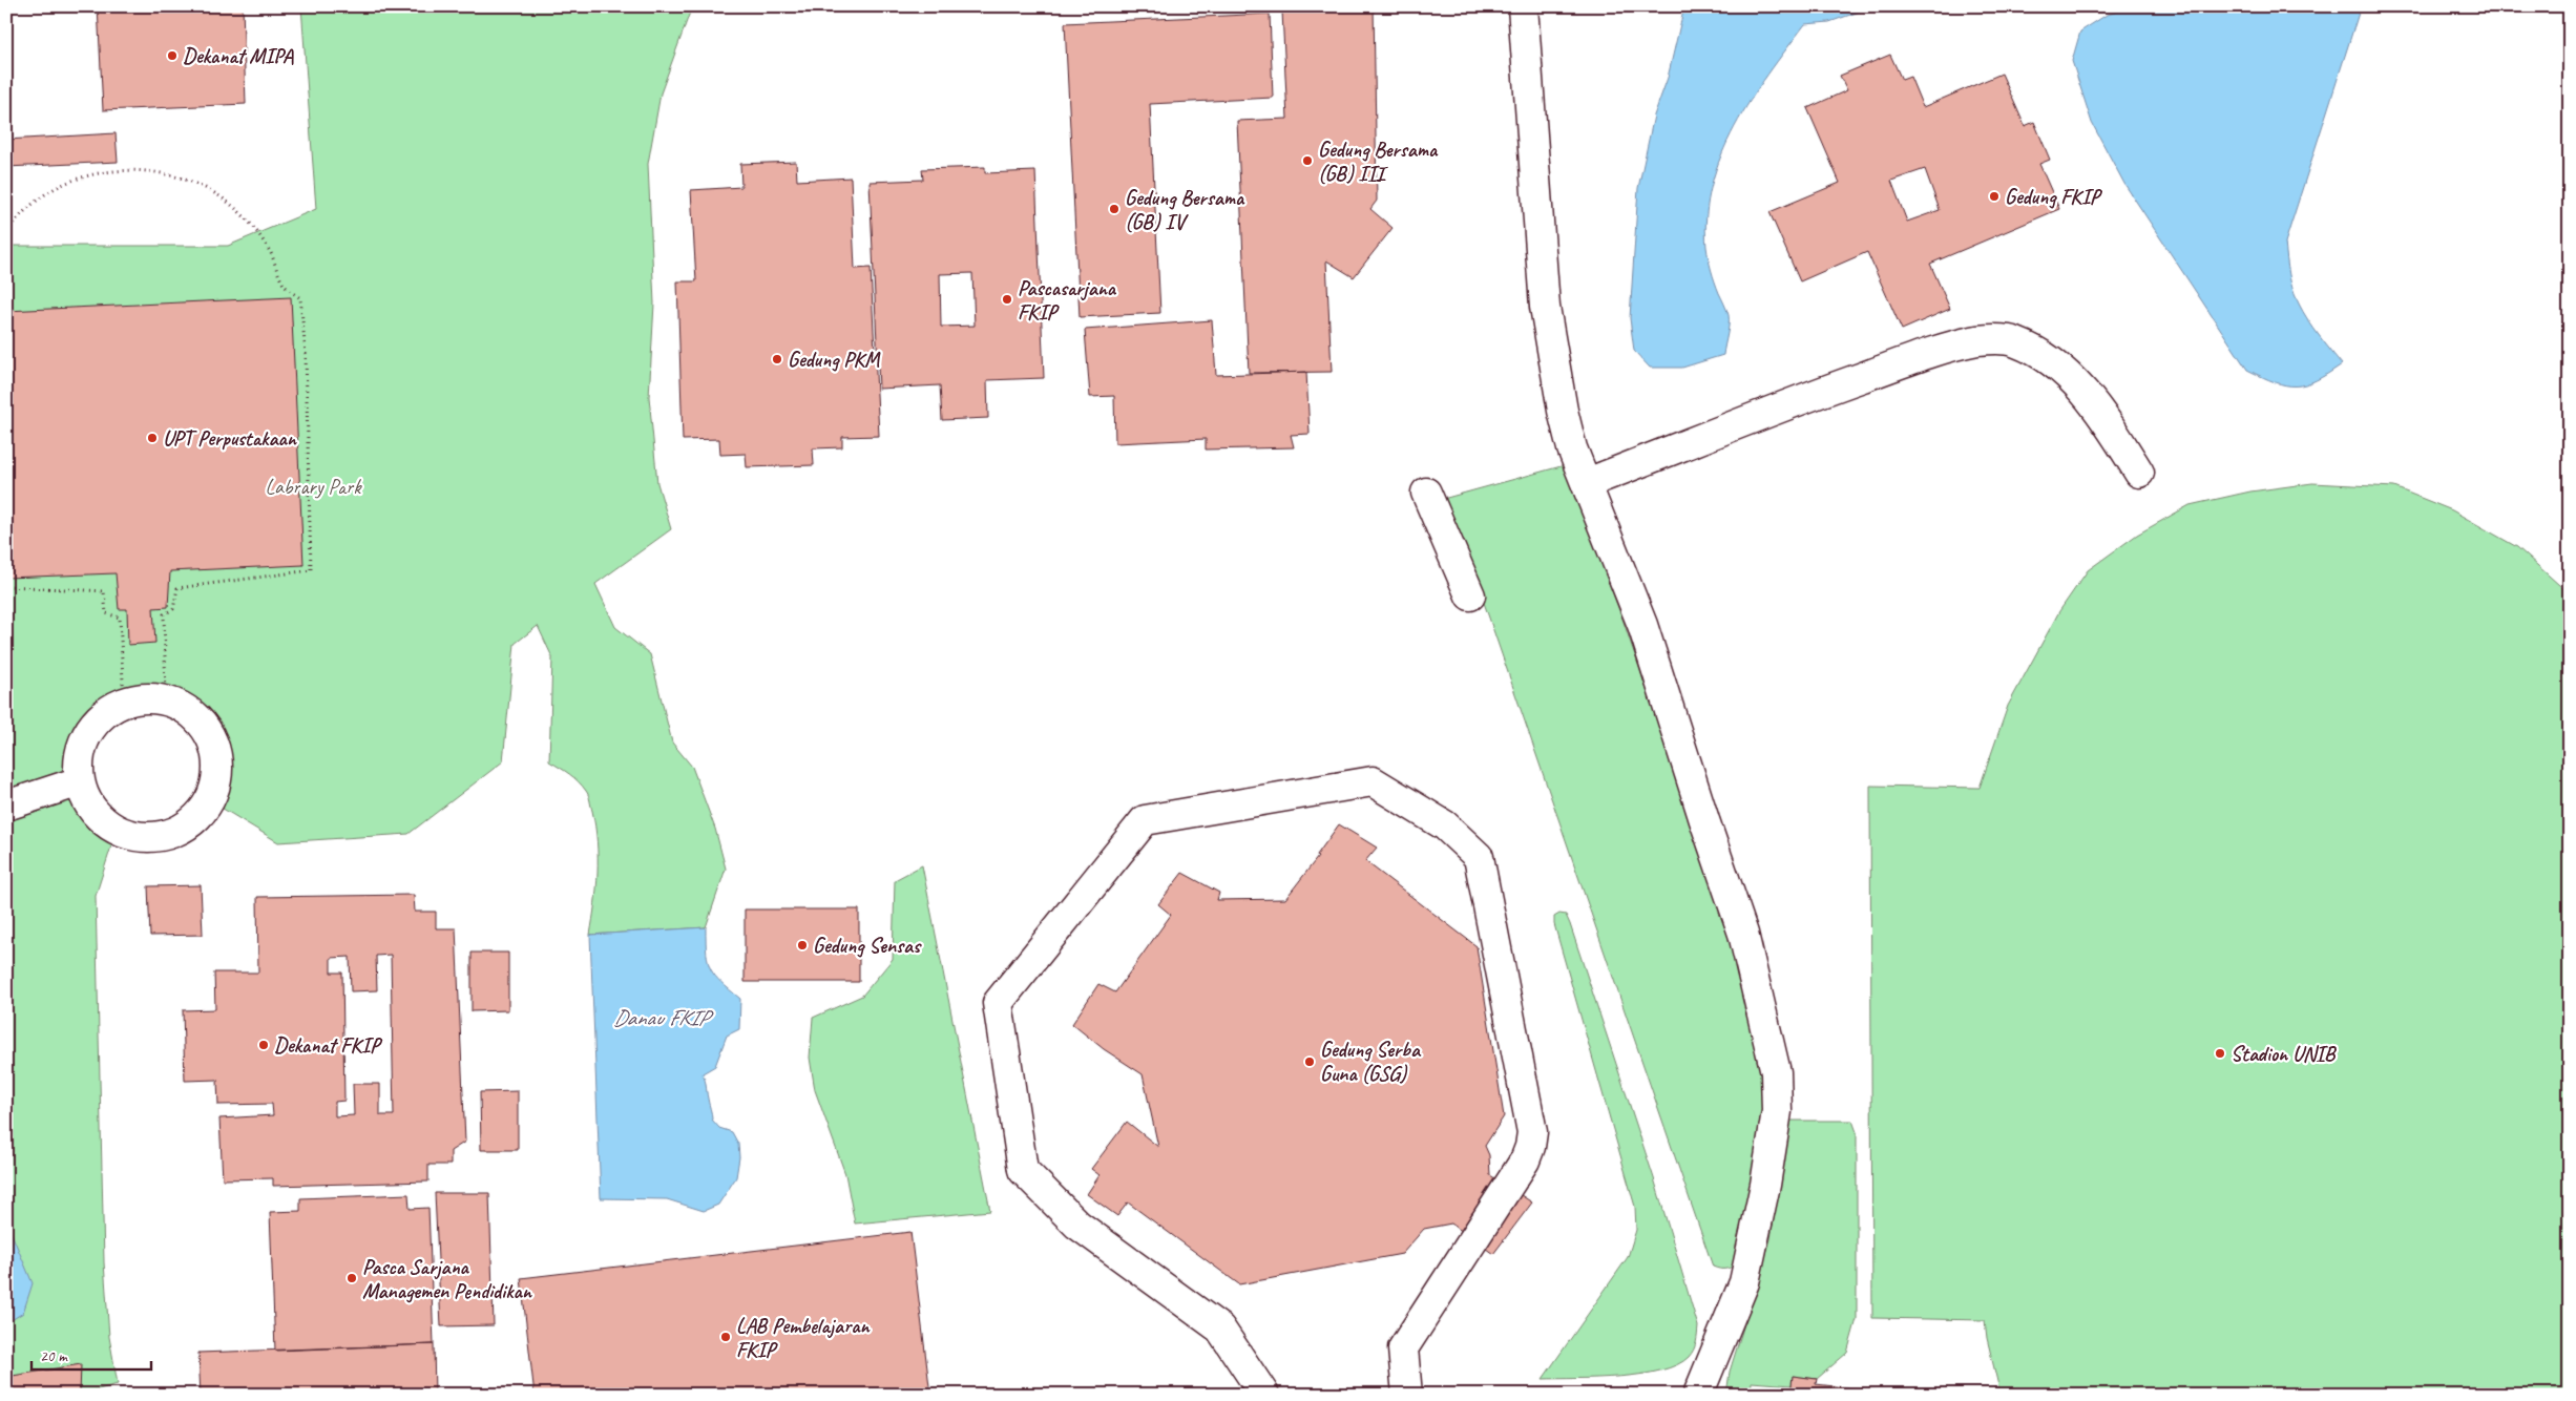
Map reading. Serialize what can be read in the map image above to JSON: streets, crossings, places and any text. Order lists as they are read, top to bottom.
{
  "water": ["Danau FKIP"],
  "parks": ["Labrary Park"],
  "places": [
    "Dekanat MIPA",
    "Gedung Bersama (GB) III",
    "Gedung FKIP",
    "Gedung Bersama (GB) IV",
    "Pascasarjana FKIP",
    "Gedung PKM",
    "UPT Perpustakaan",
    "Gedung Sensas",
    "Dekanat FKIP",
    "Stadion UNIB",
    "Gedung Serba Guna (GSG)",
    "Pasca Sarjana Managemen Pendidikan",
    "LAB Pembelajaran FKIP"
  ],
  "scale_bar": "20 m"
}
